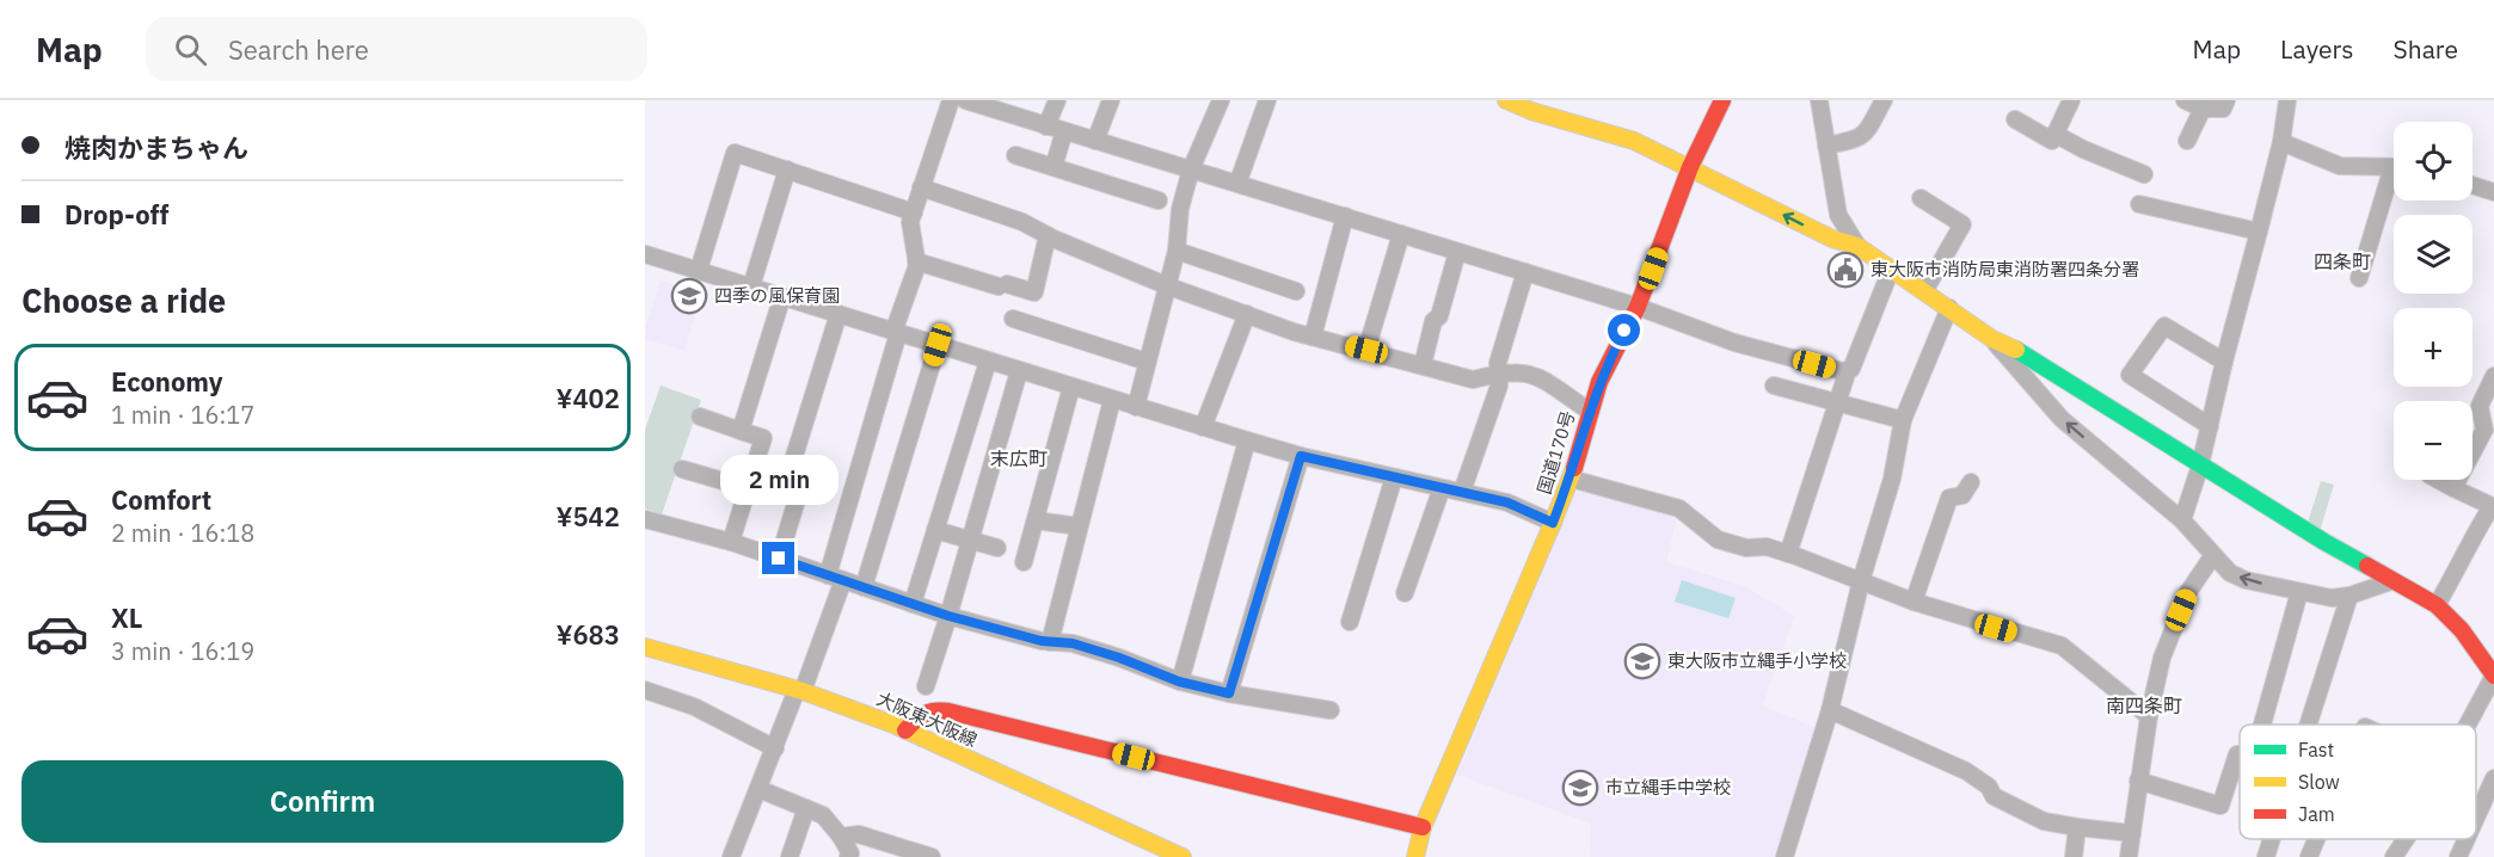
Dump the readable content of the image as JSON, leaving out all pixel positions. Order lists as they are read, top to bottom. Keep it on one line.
{"streets":{"main road":["国道170号","大阪東大阪線"]},"districts":["四条町","末広町","南四条町"],"places":{"public building":["東大阪市消防局東消防署四条分署"],"school or university":["四季の風保育園","東大阪市立縄手小学校","市立縄手中学校"]},"legend":["Fast","Slow","Jam"],"page":{"header":"Map","search":"Search here","nav":["Map","Layers","Share"],"banner":["焼肉かまちゃん","Drop-off"],"map_buttons":["+","−"],"heading":"Choose a ride","list":[{"name":"Economy","note":"1 min · 16:17","value":"¥402"},{"name":"Comfort","note":"2 min · 16:18","value":"¥542"},{"name":"XL","note":"3 min · 16:19","value":"¥683"}],"bubble":"2 min","buttons":"Confirm"}}
